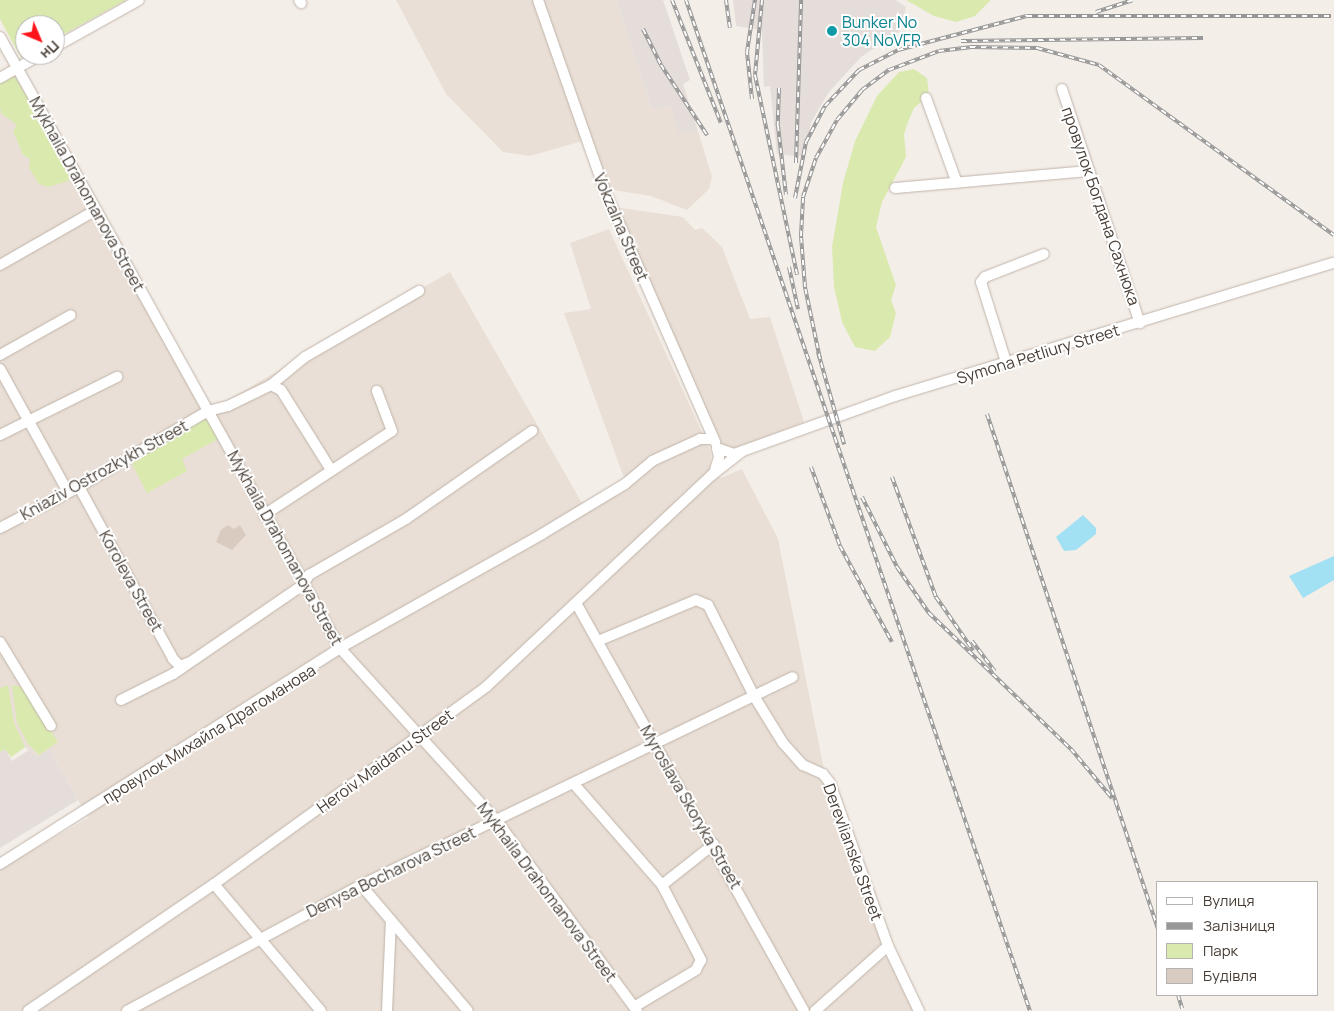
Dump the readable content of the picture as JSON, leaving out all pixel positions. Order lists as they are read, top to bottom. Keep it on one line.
{"streets":{"street":["Mykhaila Drahomanova Street","провулок Богдана Сахнюка","Vokzalna Street","Symona Petliury Street","Kniaziv Ostrozkykh Street","Koroleva Street","провулок Михайла Драгоманова","Heroiv Maidanu Street","Myroslava Skoryka Street","Derevlianska Street","Denysa Bocharova Street"]},"crossings":[["Mykhaila Drahomanova Street","Kniaziv Ostrozkykh Street"],["Mykhaila Drahomanova Street","провулок Михайла Драгоманова"],["Mykhaila Drahomanova Street","Heroiv Maidanu Street"],["Mykhaila Drahomanova Street","Denysa Bocharova Street"],["провулок Богдана Сахнюка","Symona Petliury Street"],["Vokzalna Street","провулок Михайла Драгоманова"],["Symona Petliury Street","провулок Михайла Драгоманова"],["Symona Petliury Street","Heroiv Maidanu Street"],["Kniaziv Ostrozkykh Street","Koroleva Street"],["провулок Михайла Драгоманова","Heroiv Maidanu Street"],["Heroiv Maidanu Street","Myroslava Skoryka Street"],["Myroslava Skoryka Street","Derevlianska Street"],["Myroslava Skoryka Street","Denysa Bocharova Street"],["Derevlianska Street","Denysa Bocharova Street"]],"places":["Bunker No 304 NoVFR"],"legend":["Вулиця","Залізниця","Парк","Будівля"],"north":"bottom right"}
